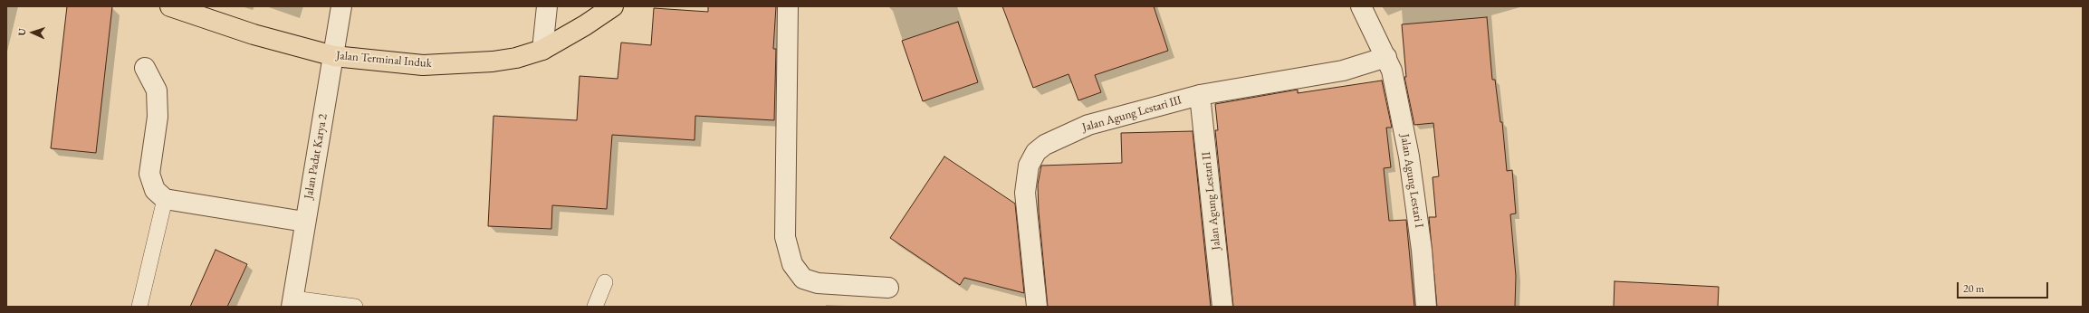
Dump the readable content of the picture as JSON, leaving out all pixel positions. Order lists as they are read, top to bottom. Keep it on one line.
{"streets":{"highway":["Jalan Terminal Induk"],"street":["Jalan Agung Lestari III","Jalan Padat Karya 2","Jalan Agung Lestari I","Jalan Agung Lestari II"]},"crossings":[["Jalan Terminal Induk","Jalan Padat Karya 2"],["Jalan Agung Lestari III","Jalan Agung Lestari I"],["Jalan Agung Lestari III","Jalan Agung Lestari II"]],"scale_bar":"20 m","north":"left"}
